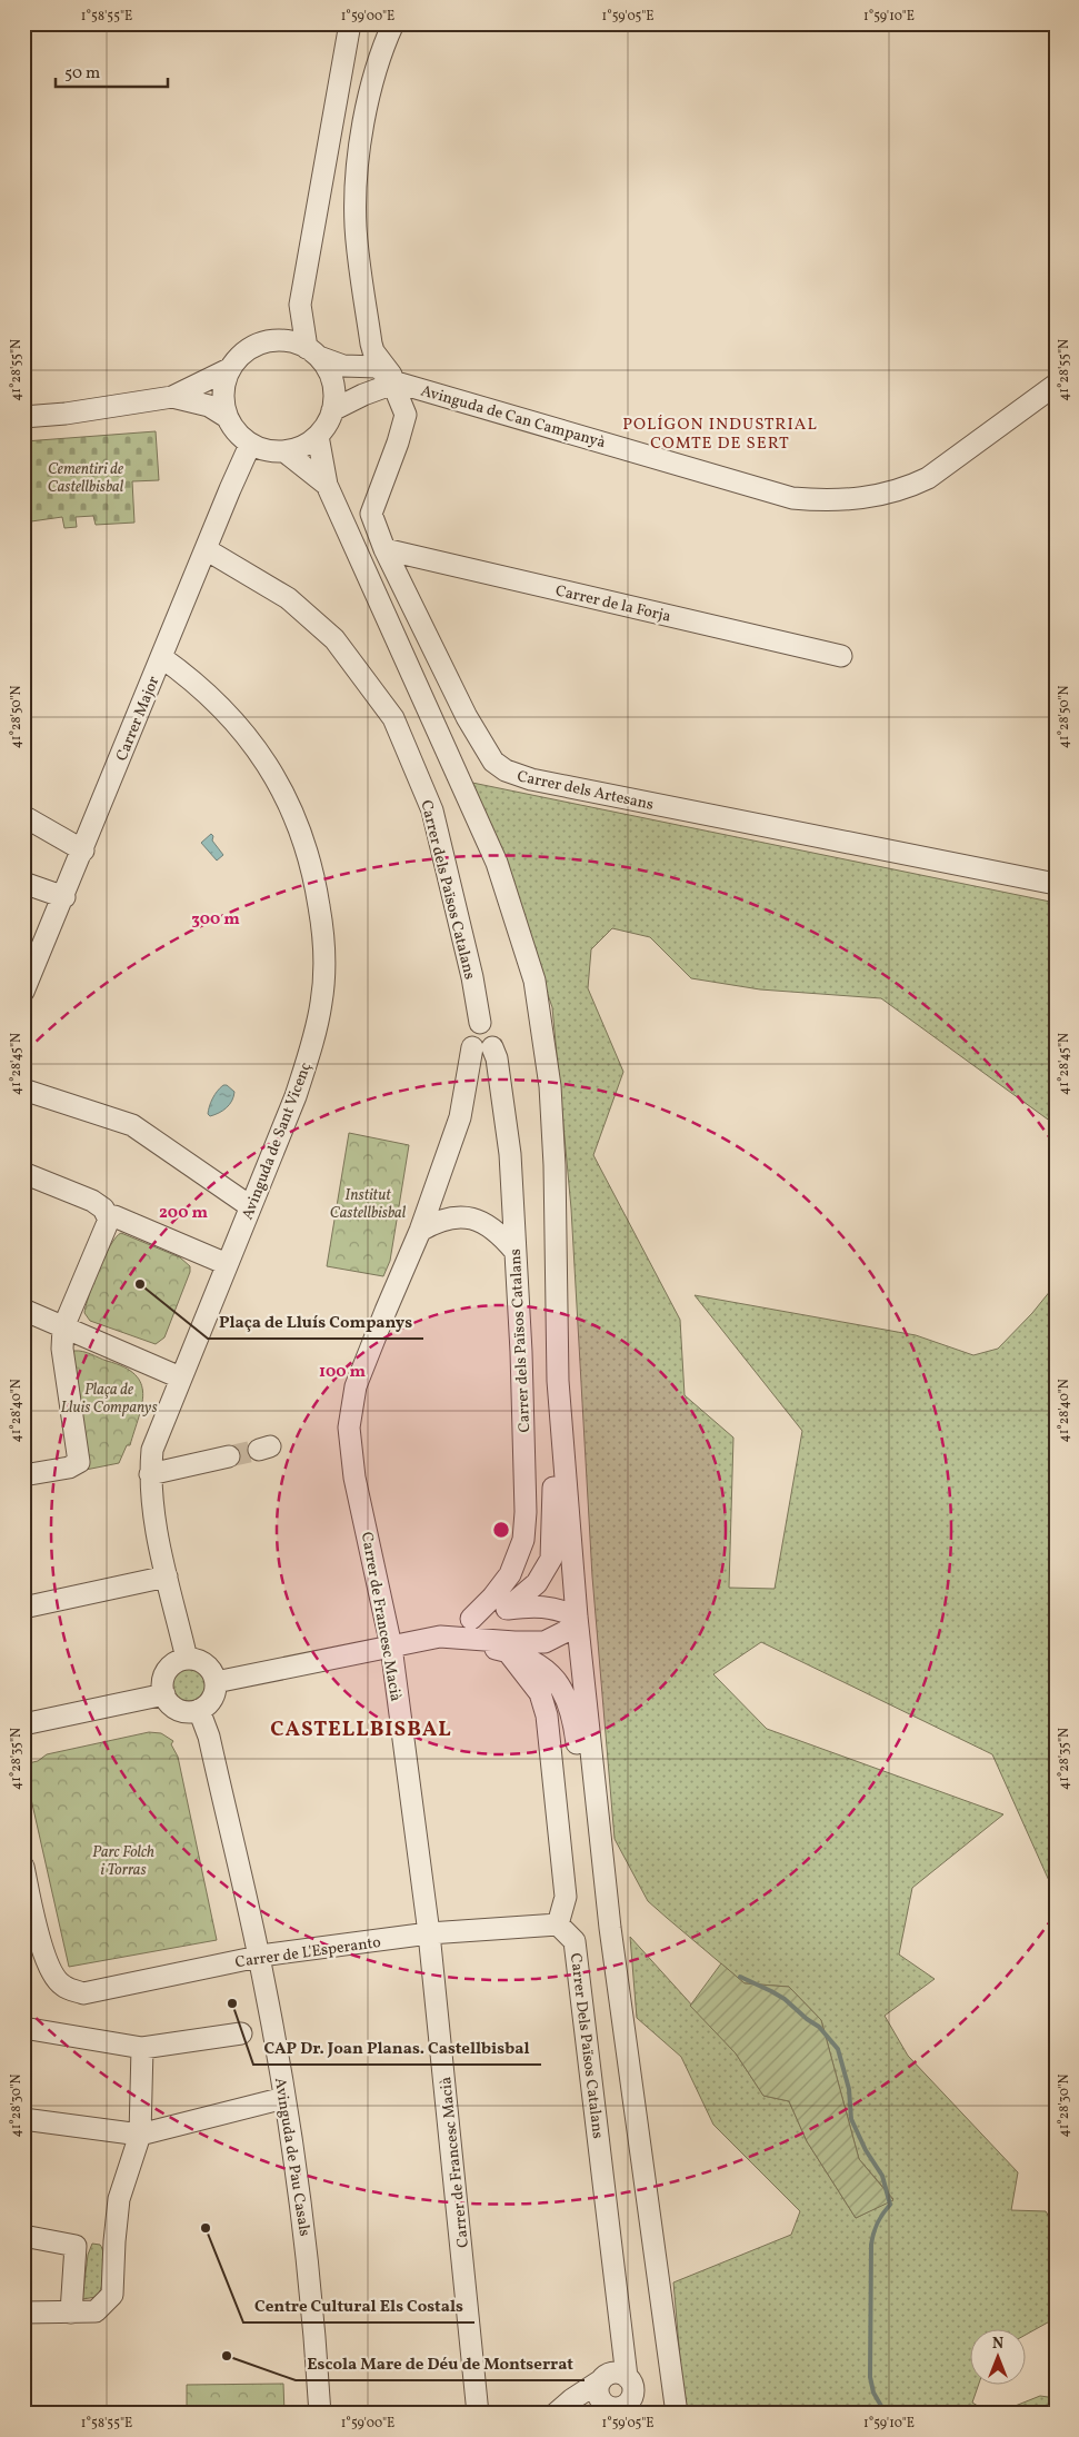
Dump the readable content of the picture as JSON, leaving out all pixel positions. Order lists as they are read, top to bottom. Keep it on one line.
{"streets":{"street":["Avinguda de Can Campanyà","Carrer de la Forja","Carrer Major","Carrer dels Artesans","Carrer dels Països Catalans","Avinguda de Sant Vicenç","Carrer de Francesc Macià","Carrer de L'Esperanto","Carrer Dels Països Catalans","Avinguda de Pau Casals"]},"crossings":[["Avinguda de Can Campanyà","Carrer Major"],["Avinguda de Can Campanyà","Carrer dels Artesans"],["Carrer de la Forja","Carrer dels Artesans"],["Carrer Major","Carrer dels Països Catalans"],["Carrer Major","Avinguda de Sant Vicenç"],["Carrer dels Països Catalans","Carrer de Francesc Macià"],["Avinguda de Sant Vicenç","Avinguda de Pau Casals"],["Carrer de Francesc Macià","Carrer de L'Esperanto"],["Carrer de L'Esperanto","Carrer Dels Països Catalans"],["Carrer de L'Esperanto","Avinguda de Pau Casals"]],"districts":["POLÍGON INDUSTRIAL COMTE DE SERT","CASTELLBISBAL"],"parks":["Cementiri de Castellbisbal","Institut Castellbisbal","Plaça de Lluis Companys","Parc Folch i Torras"],"places":["Plaça de Lluís Companys","CAP Dr. Joan Planas. Castellbisbal","Centre Cultural Els Costals","Escola Mare de Déu de Montserrat"],"scale_bar":"50 m","north":"top","coordinates":["1°58'55\"E","1°59'00\"E","1°59'05\"E","1°59'10\"E","41°28'55\"N","41°28'50\"N","41°28'45\"N","41°28'40\"N","41°28'35\"N","41°28'30\"N"],"rings":["300 m","200 m","100 m"]}
